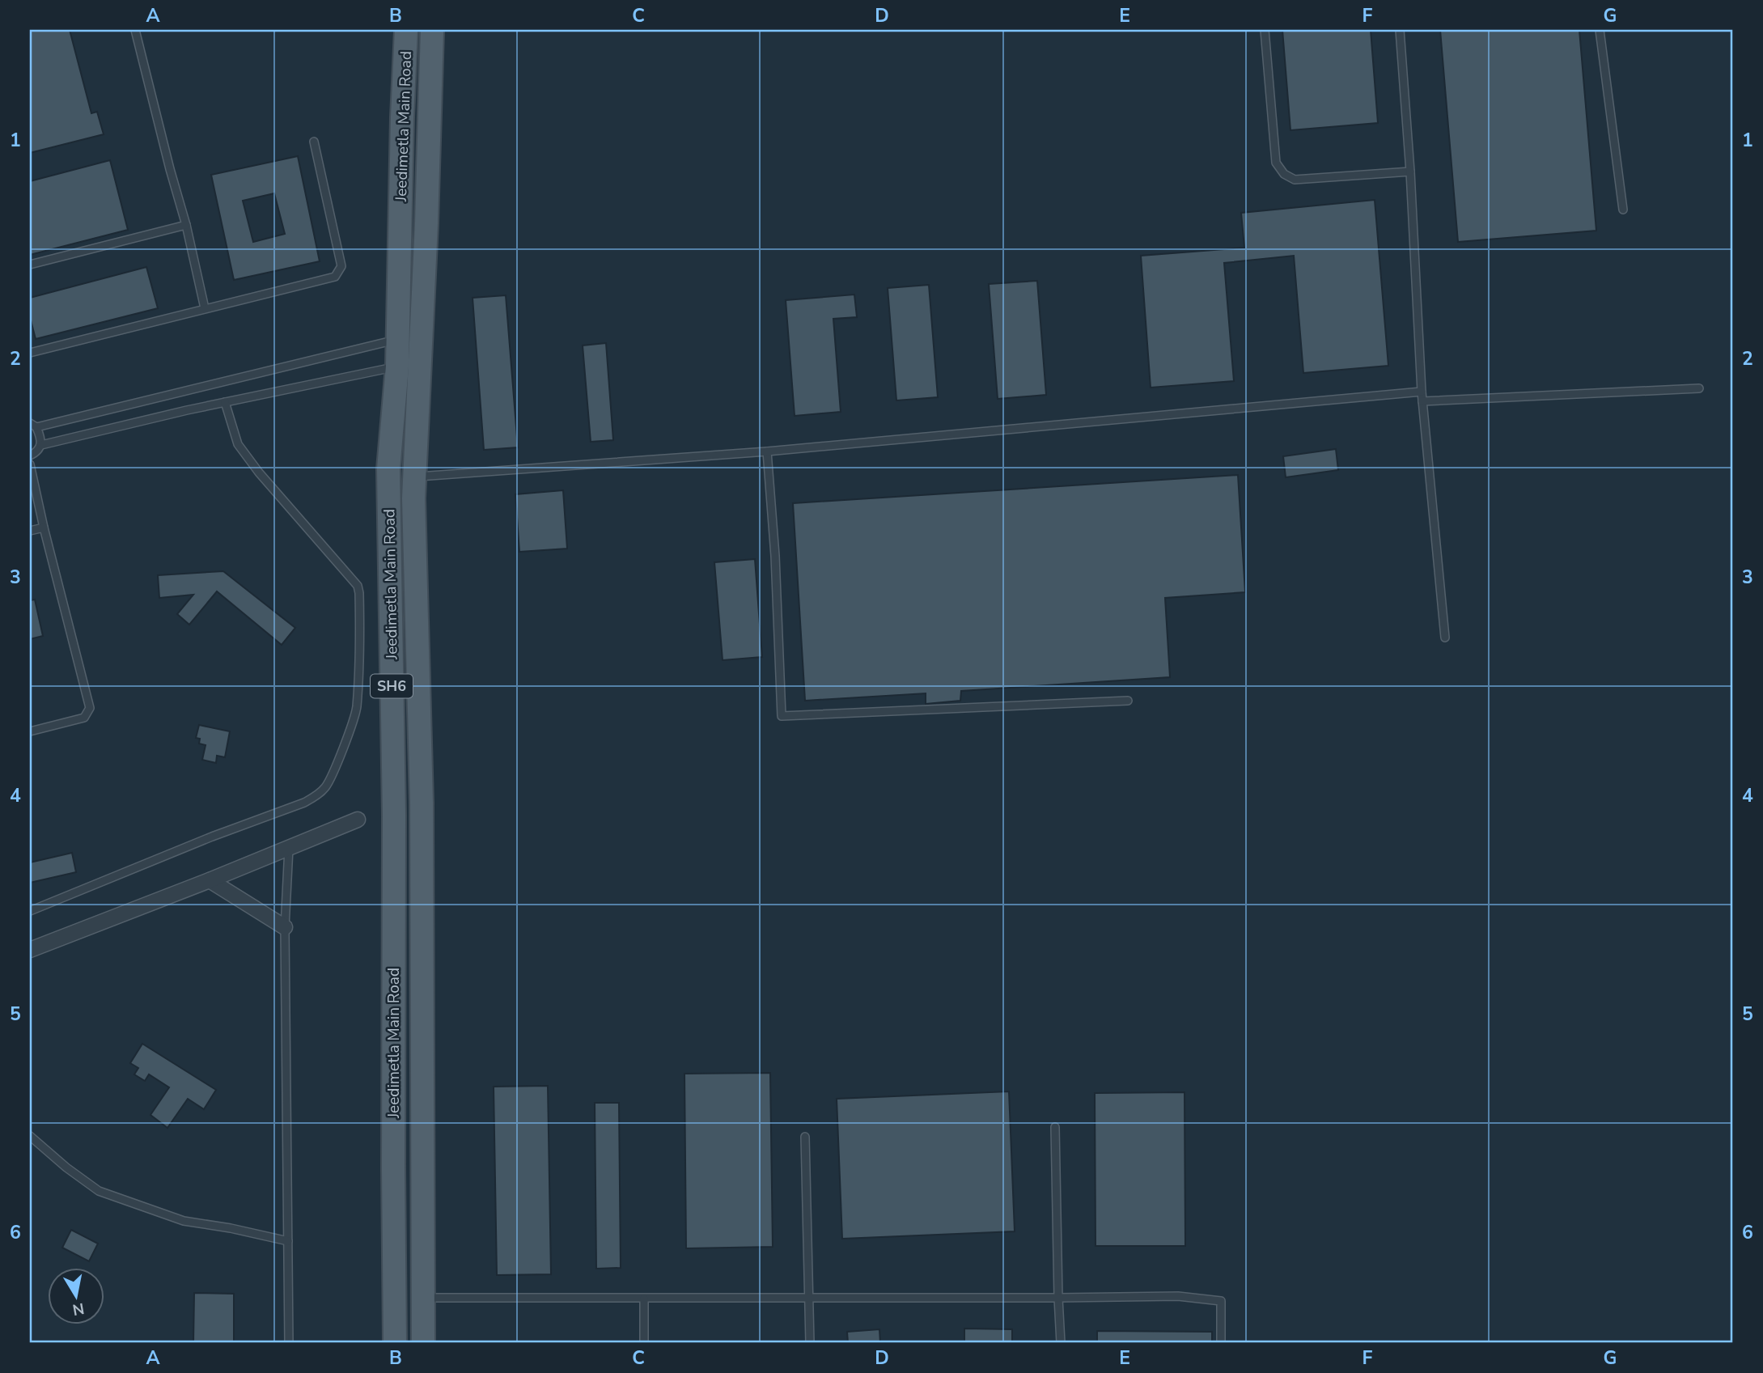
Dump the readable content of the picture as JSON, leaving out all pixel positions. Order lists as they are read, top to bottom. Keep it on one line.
{"streets":{"main road":["Jeedimetla Main Road","SH6"]},"north":"bottom","grid":{"columns":["A","B","C","D","E","F","G"],"rows":["1","2","3","4","5","6"]}}
